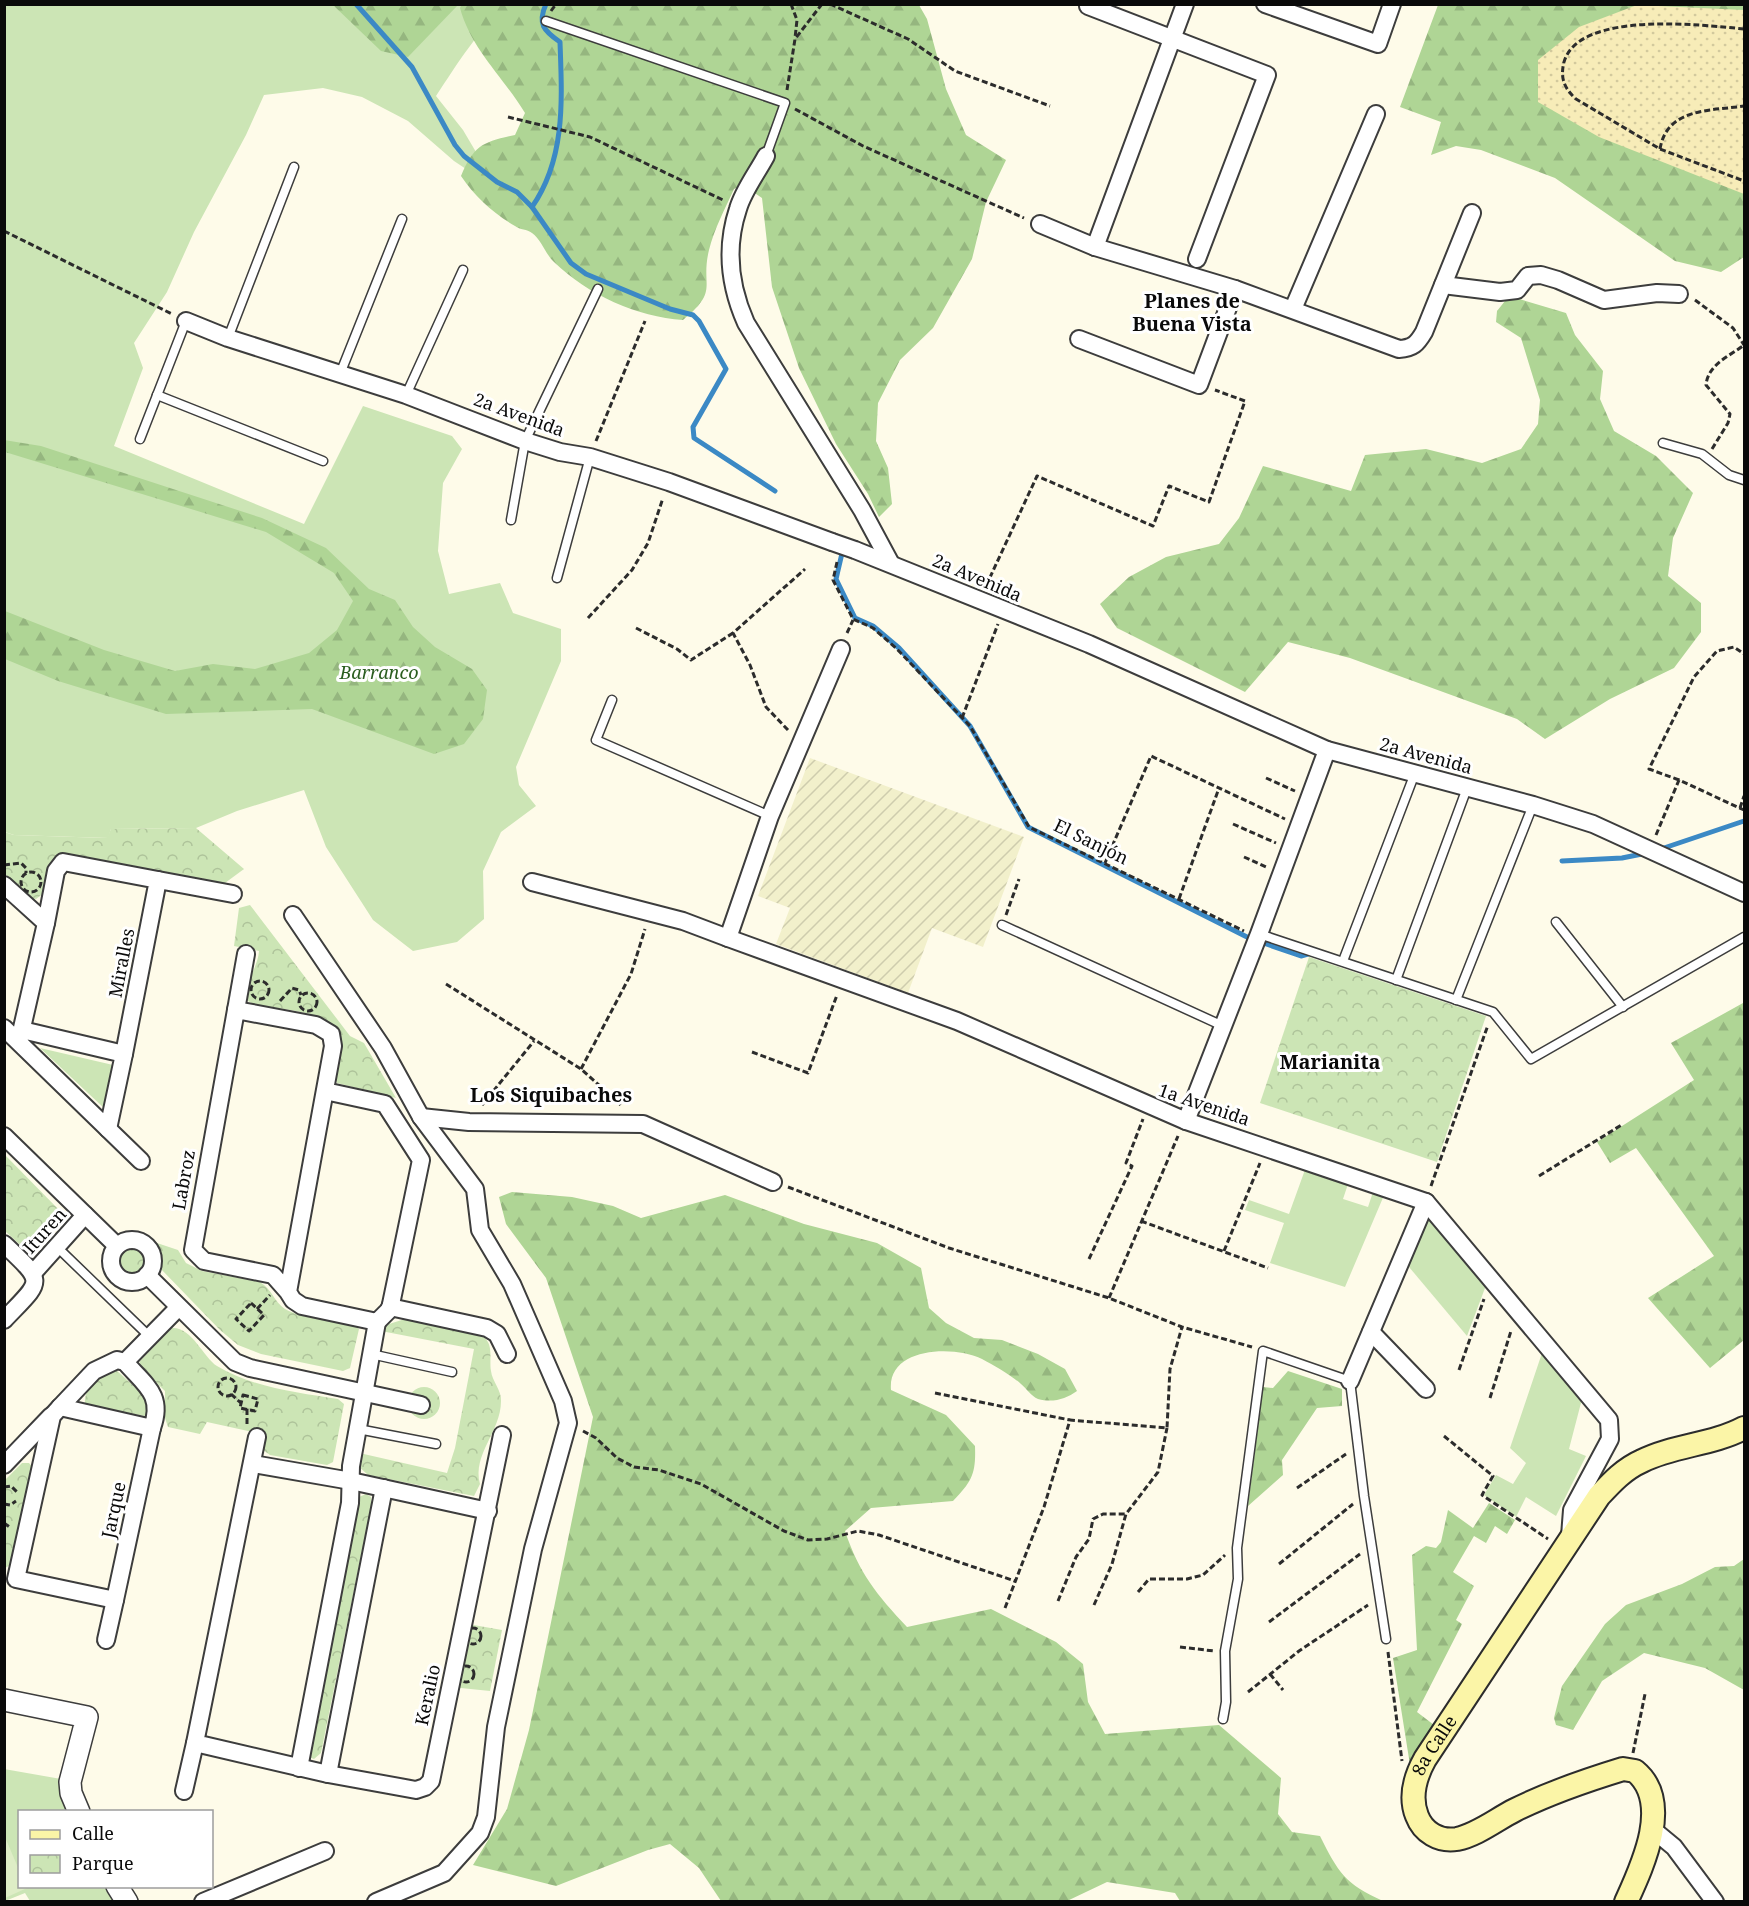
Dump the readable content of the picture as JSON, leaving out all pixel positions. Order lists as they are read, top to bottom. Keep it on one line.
{"streets":{"main road":["8a Calle"],"street":["2a Avenida","Miralles","1a Avenida","Labroz","Ituren","Jarque","Keralio"],"path":["El Sanjón"]},"crossings":[["2a Avenida","El Sanjón"]],"districts":["Planes de Buena Vista","Marianita","Los Siquibaches"],"parks":["Barranco"],"legend":["Calle","Parque"]}
